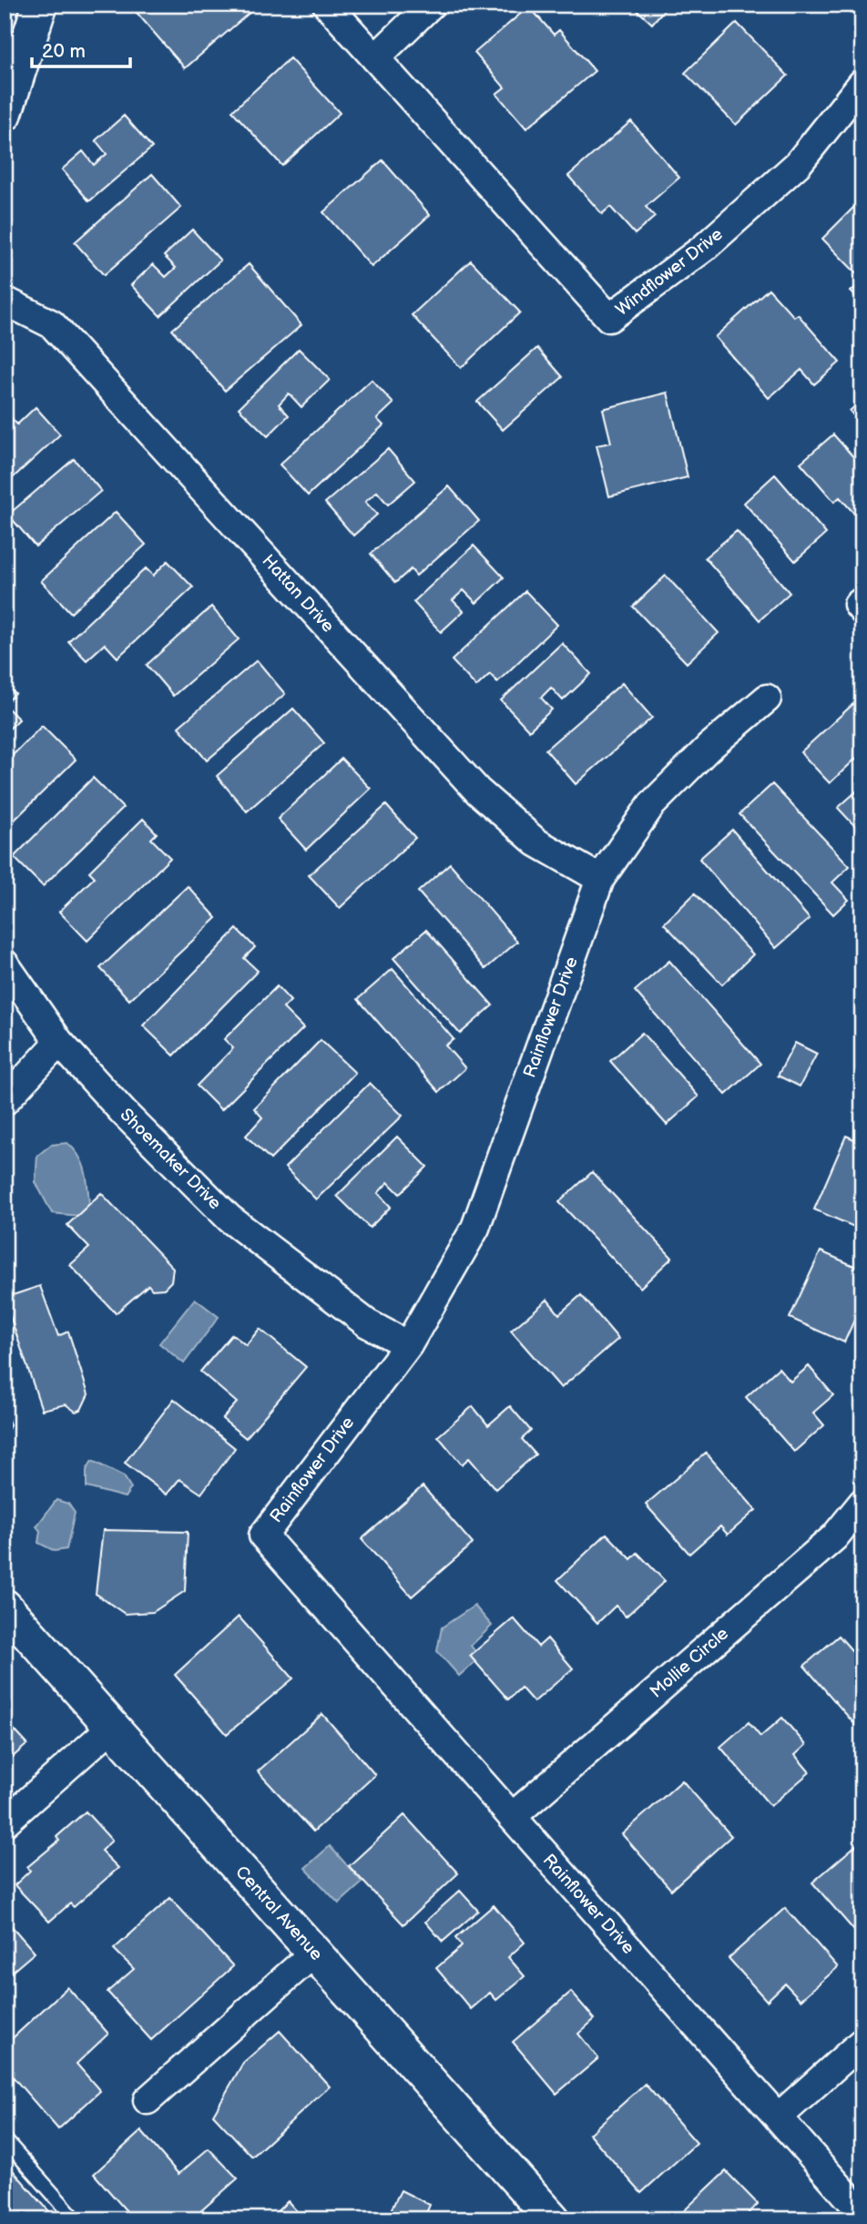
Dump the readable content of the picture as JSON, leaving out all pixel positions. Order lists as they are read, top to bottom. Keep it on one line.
{"streets":{"street":["Windflower Drive","Hattan Drive","Rainflower Drive","Shoemaker Drive","Mollie Circle","Central Avenue"]},"crossings":[["Hattan Drive","Rainflower Drive"],["Rainflower Drive","Shoemaker Drive"],["Rainflower Drive","Mollie Circle"]],"scale_bar":"20 m"}
